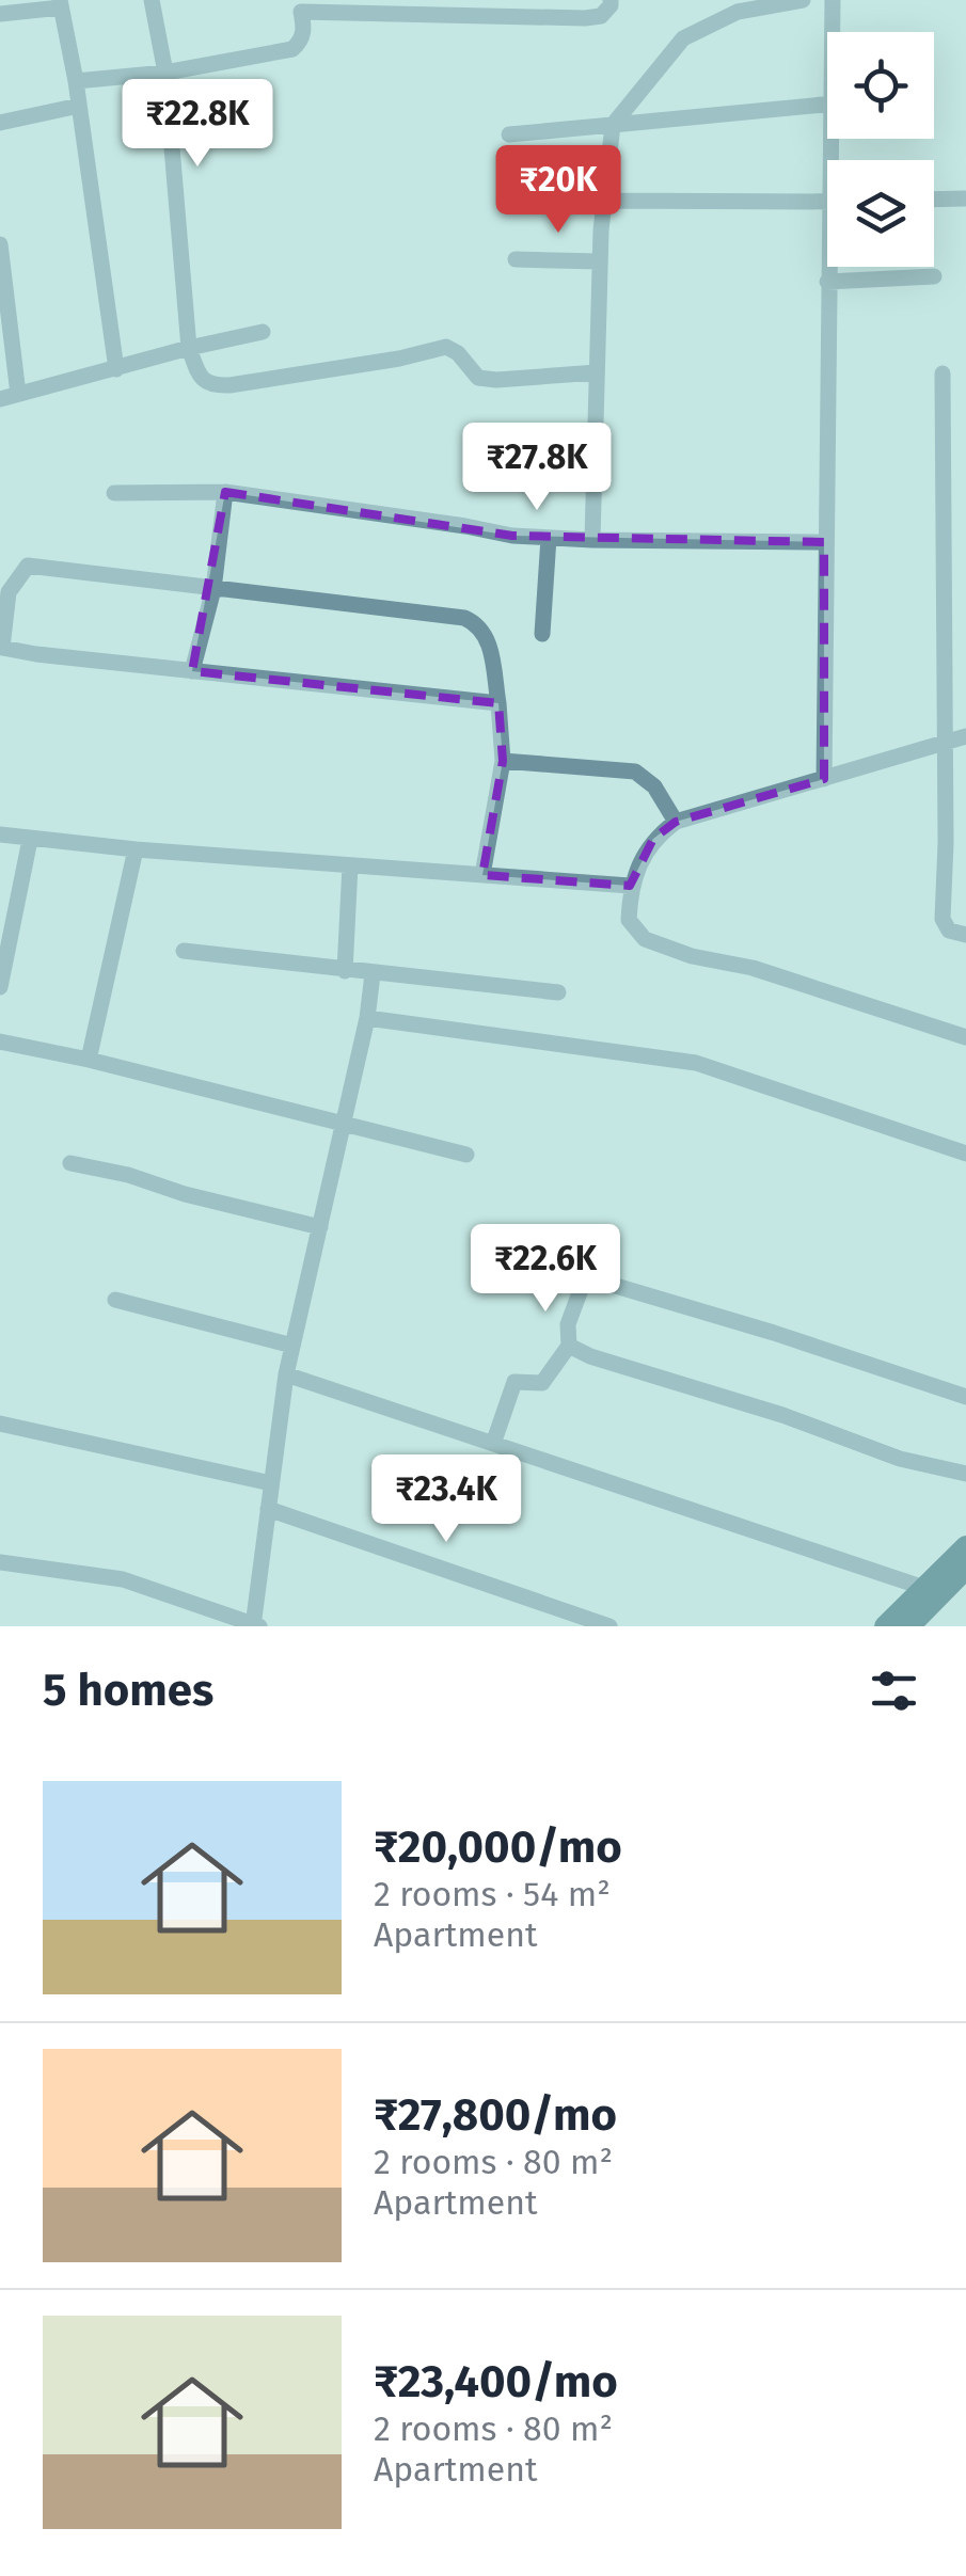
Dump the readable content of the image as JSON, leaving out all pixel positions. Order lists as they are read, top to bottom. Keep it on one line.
{"page":{"price":["₹22.8K","₹20K","₹27.8K","₹22.6K","₹23.4K"],"heading":"5 homes","list":[{"name":"₹20,000/mo","note":"2 rooms · 54 m² · Apartment"},{"name":"₹27,800/mo","note":"2 rooms · 80 m² · Apartment"},{"name":"₹23,400/mo","note":"2 rooms · 80 m² · Apartment"}]}}
